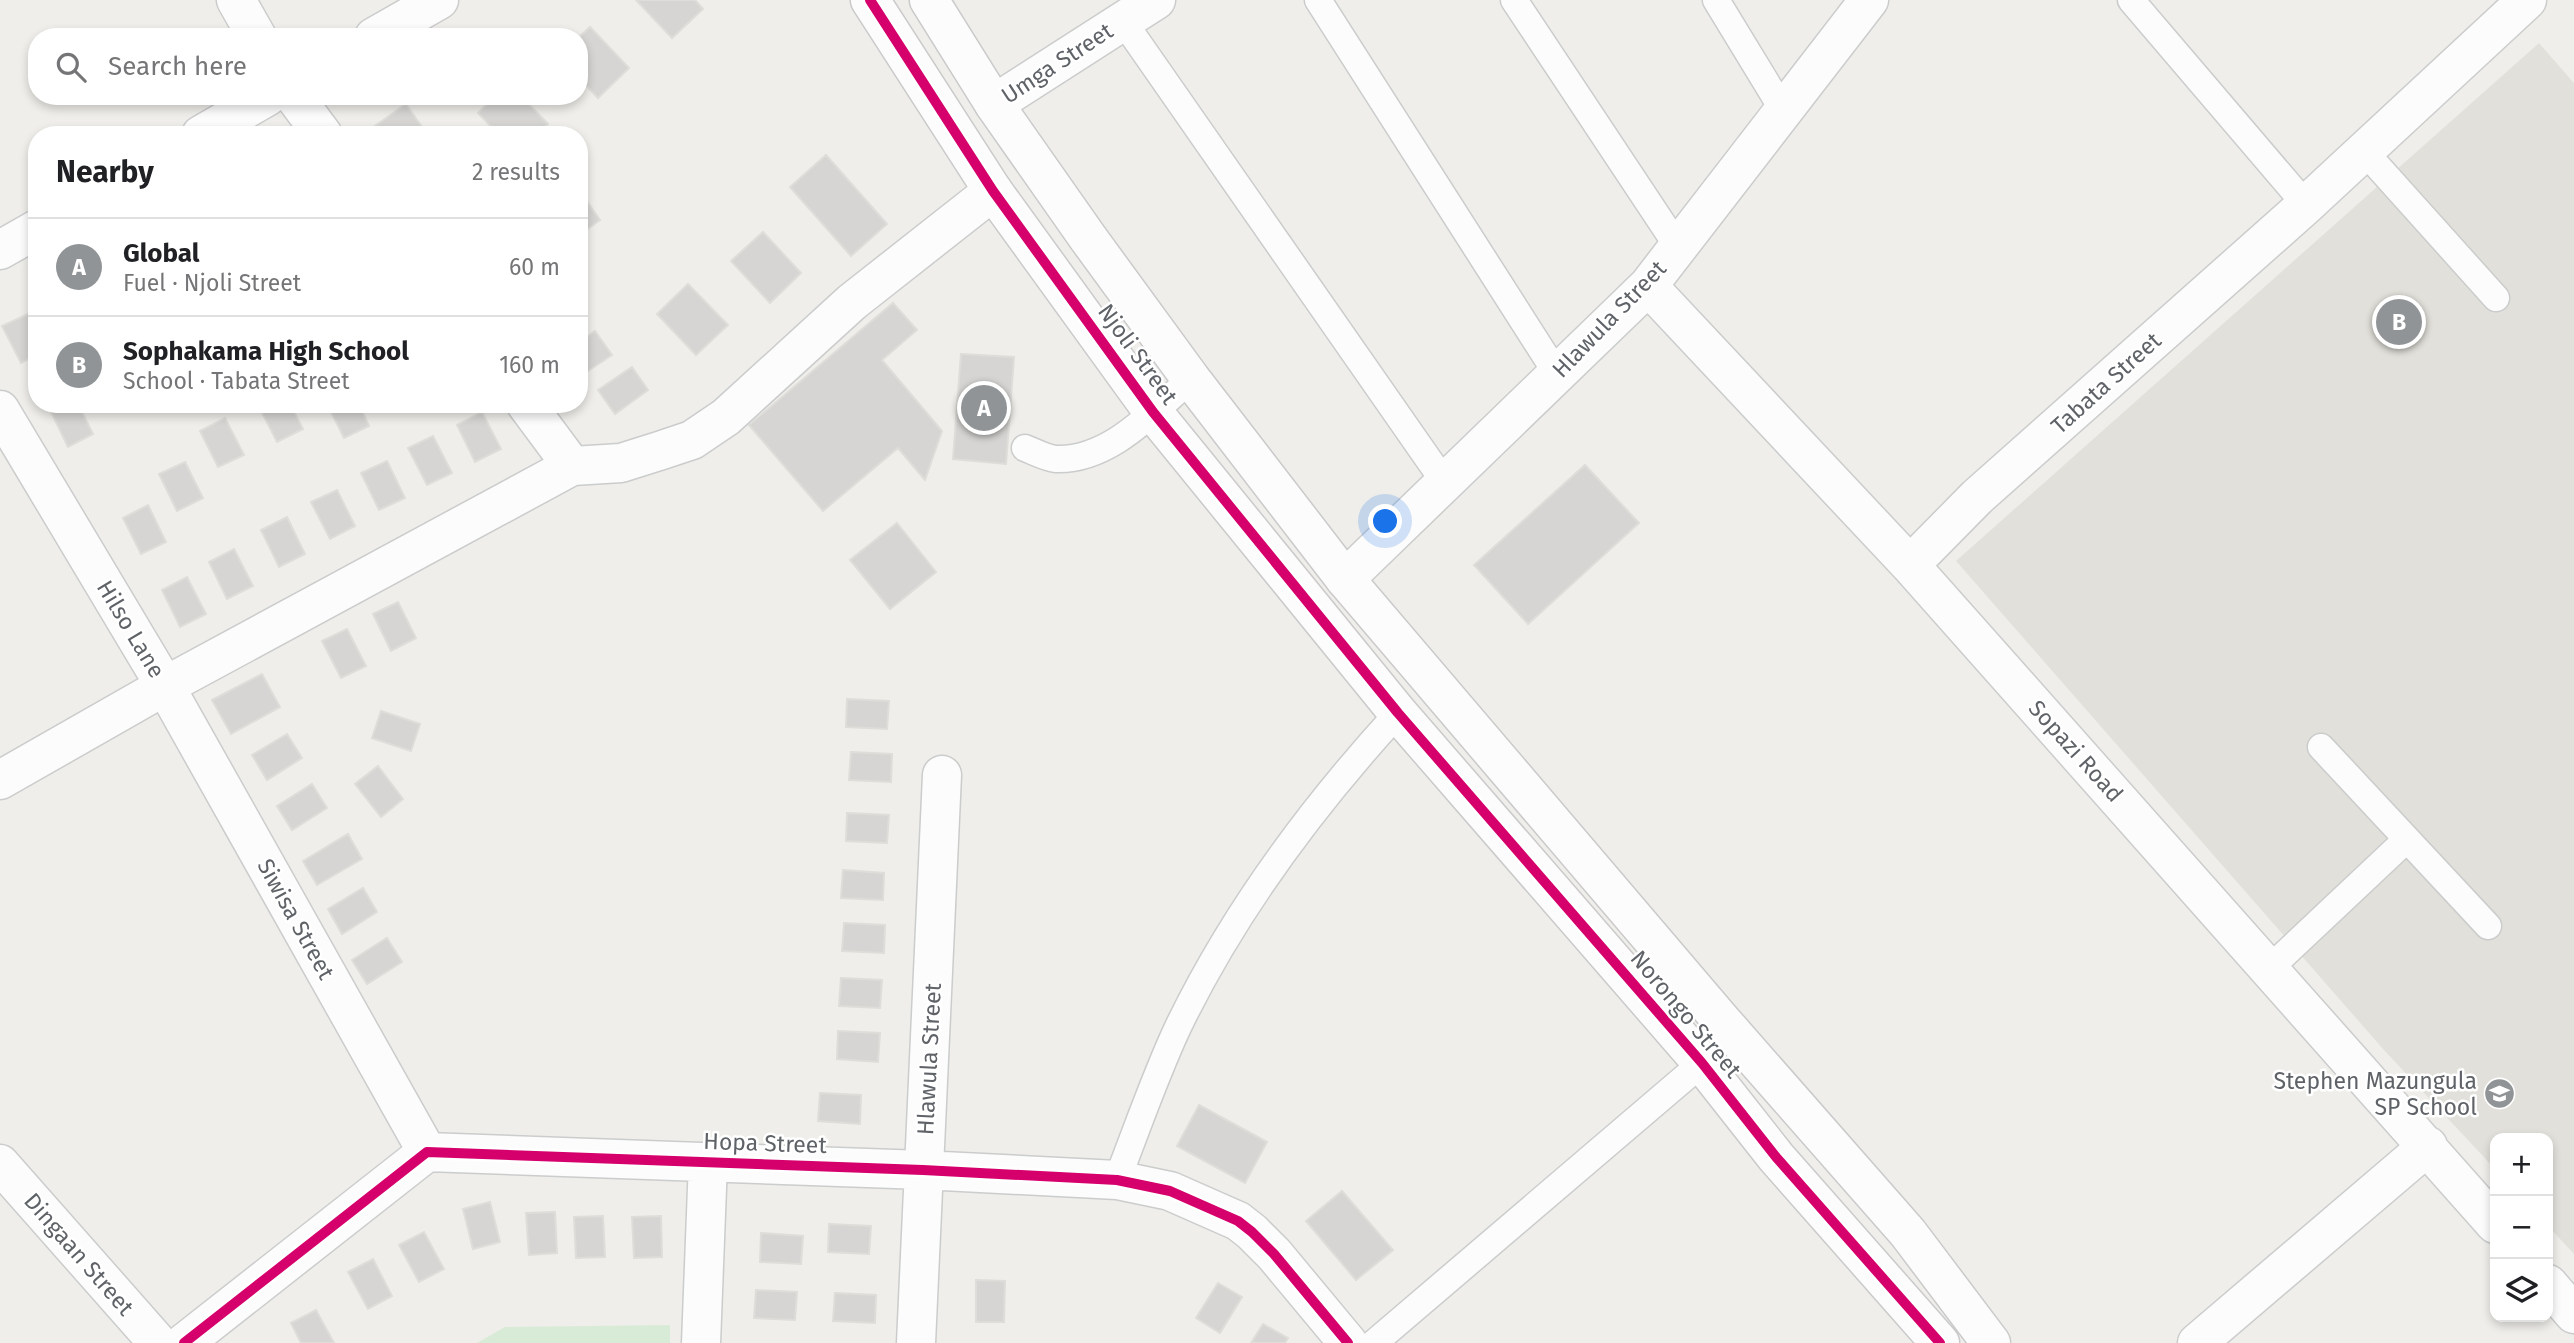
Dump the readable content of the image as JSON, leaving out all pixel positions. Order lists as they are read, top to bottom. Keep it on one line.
{"streets":{"street":["Umga Street","Hlawula Street","Njoli Street","Tabata Street","Hilso Lane","Sopazi Road","Siwisa Street","Norongo Street","Hopa Street","Dingaan Street"]},"crossings":[["Umga Street","Njoli Street"],["Hlawula Street","Njoli Street"],["Hlawula Street","Sopazi Road"],["Hlawula Street","Hopa Street"],["Njoli Street","Norongo Street"],["Tabata Street","Sopazi Road"],["Hilso Lane","Siwisa Street"],["Siwisa Street","Hopa Street"]],"places":{"school or university":["Stephen Mazungula SP School"]},"page":{"search":"Search here","heading":["Nearby","2 results"],"list":[{"mark":"A","name":"Global","note":"Fuel · Njoli Street","value":"60 m"},{"mark":"B","name":"Sophakama High School","note":"School · Tabata Street","value":"160 m"}],"pins":["B","A"],"map_buttons":["+","−"]}}
